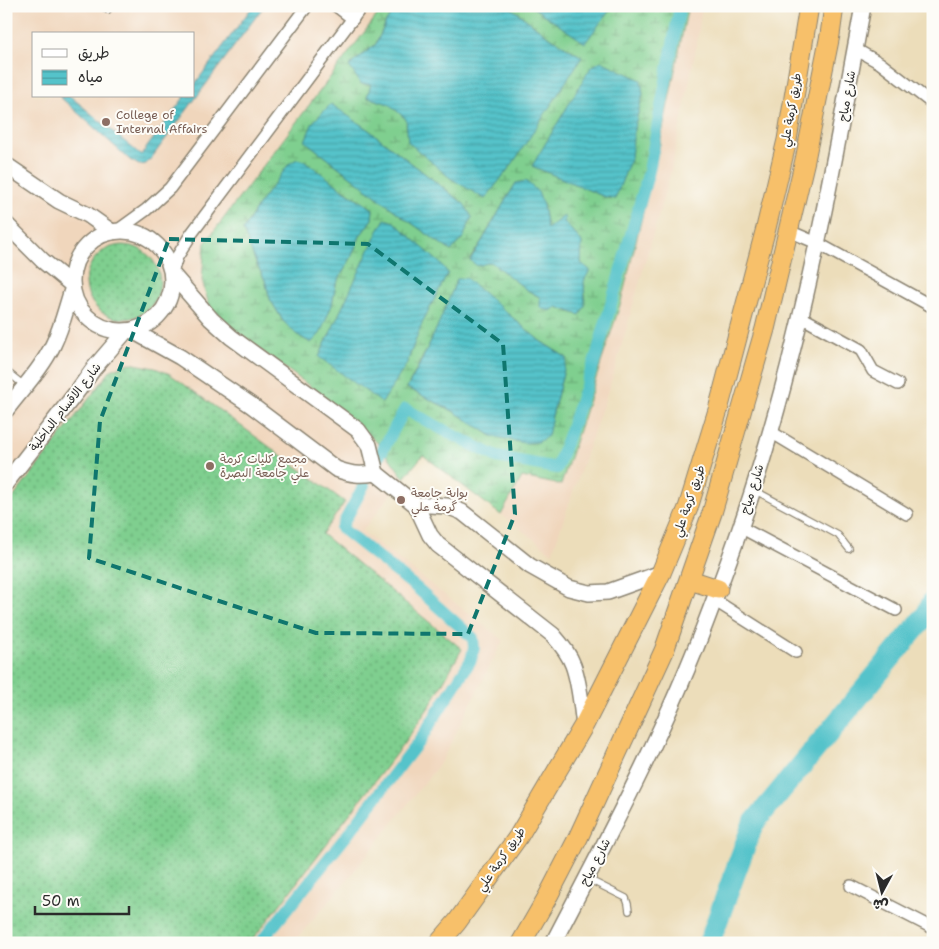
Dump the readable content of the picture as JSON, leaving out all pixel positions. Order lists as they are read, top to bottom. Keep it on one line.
{"streets":{"highway":["طريق كرمة علي"],"street":["شارع مياح","شارع الاقسام الداخلية"]},"places":["College of Internal Affairs","مجمع كليات كرمة علي جامعة البصرة","بوابة جامعة گرمة علي"],"legend":["طريق","مياه"],"scale_bar":"50 m","north":"bottom"}
